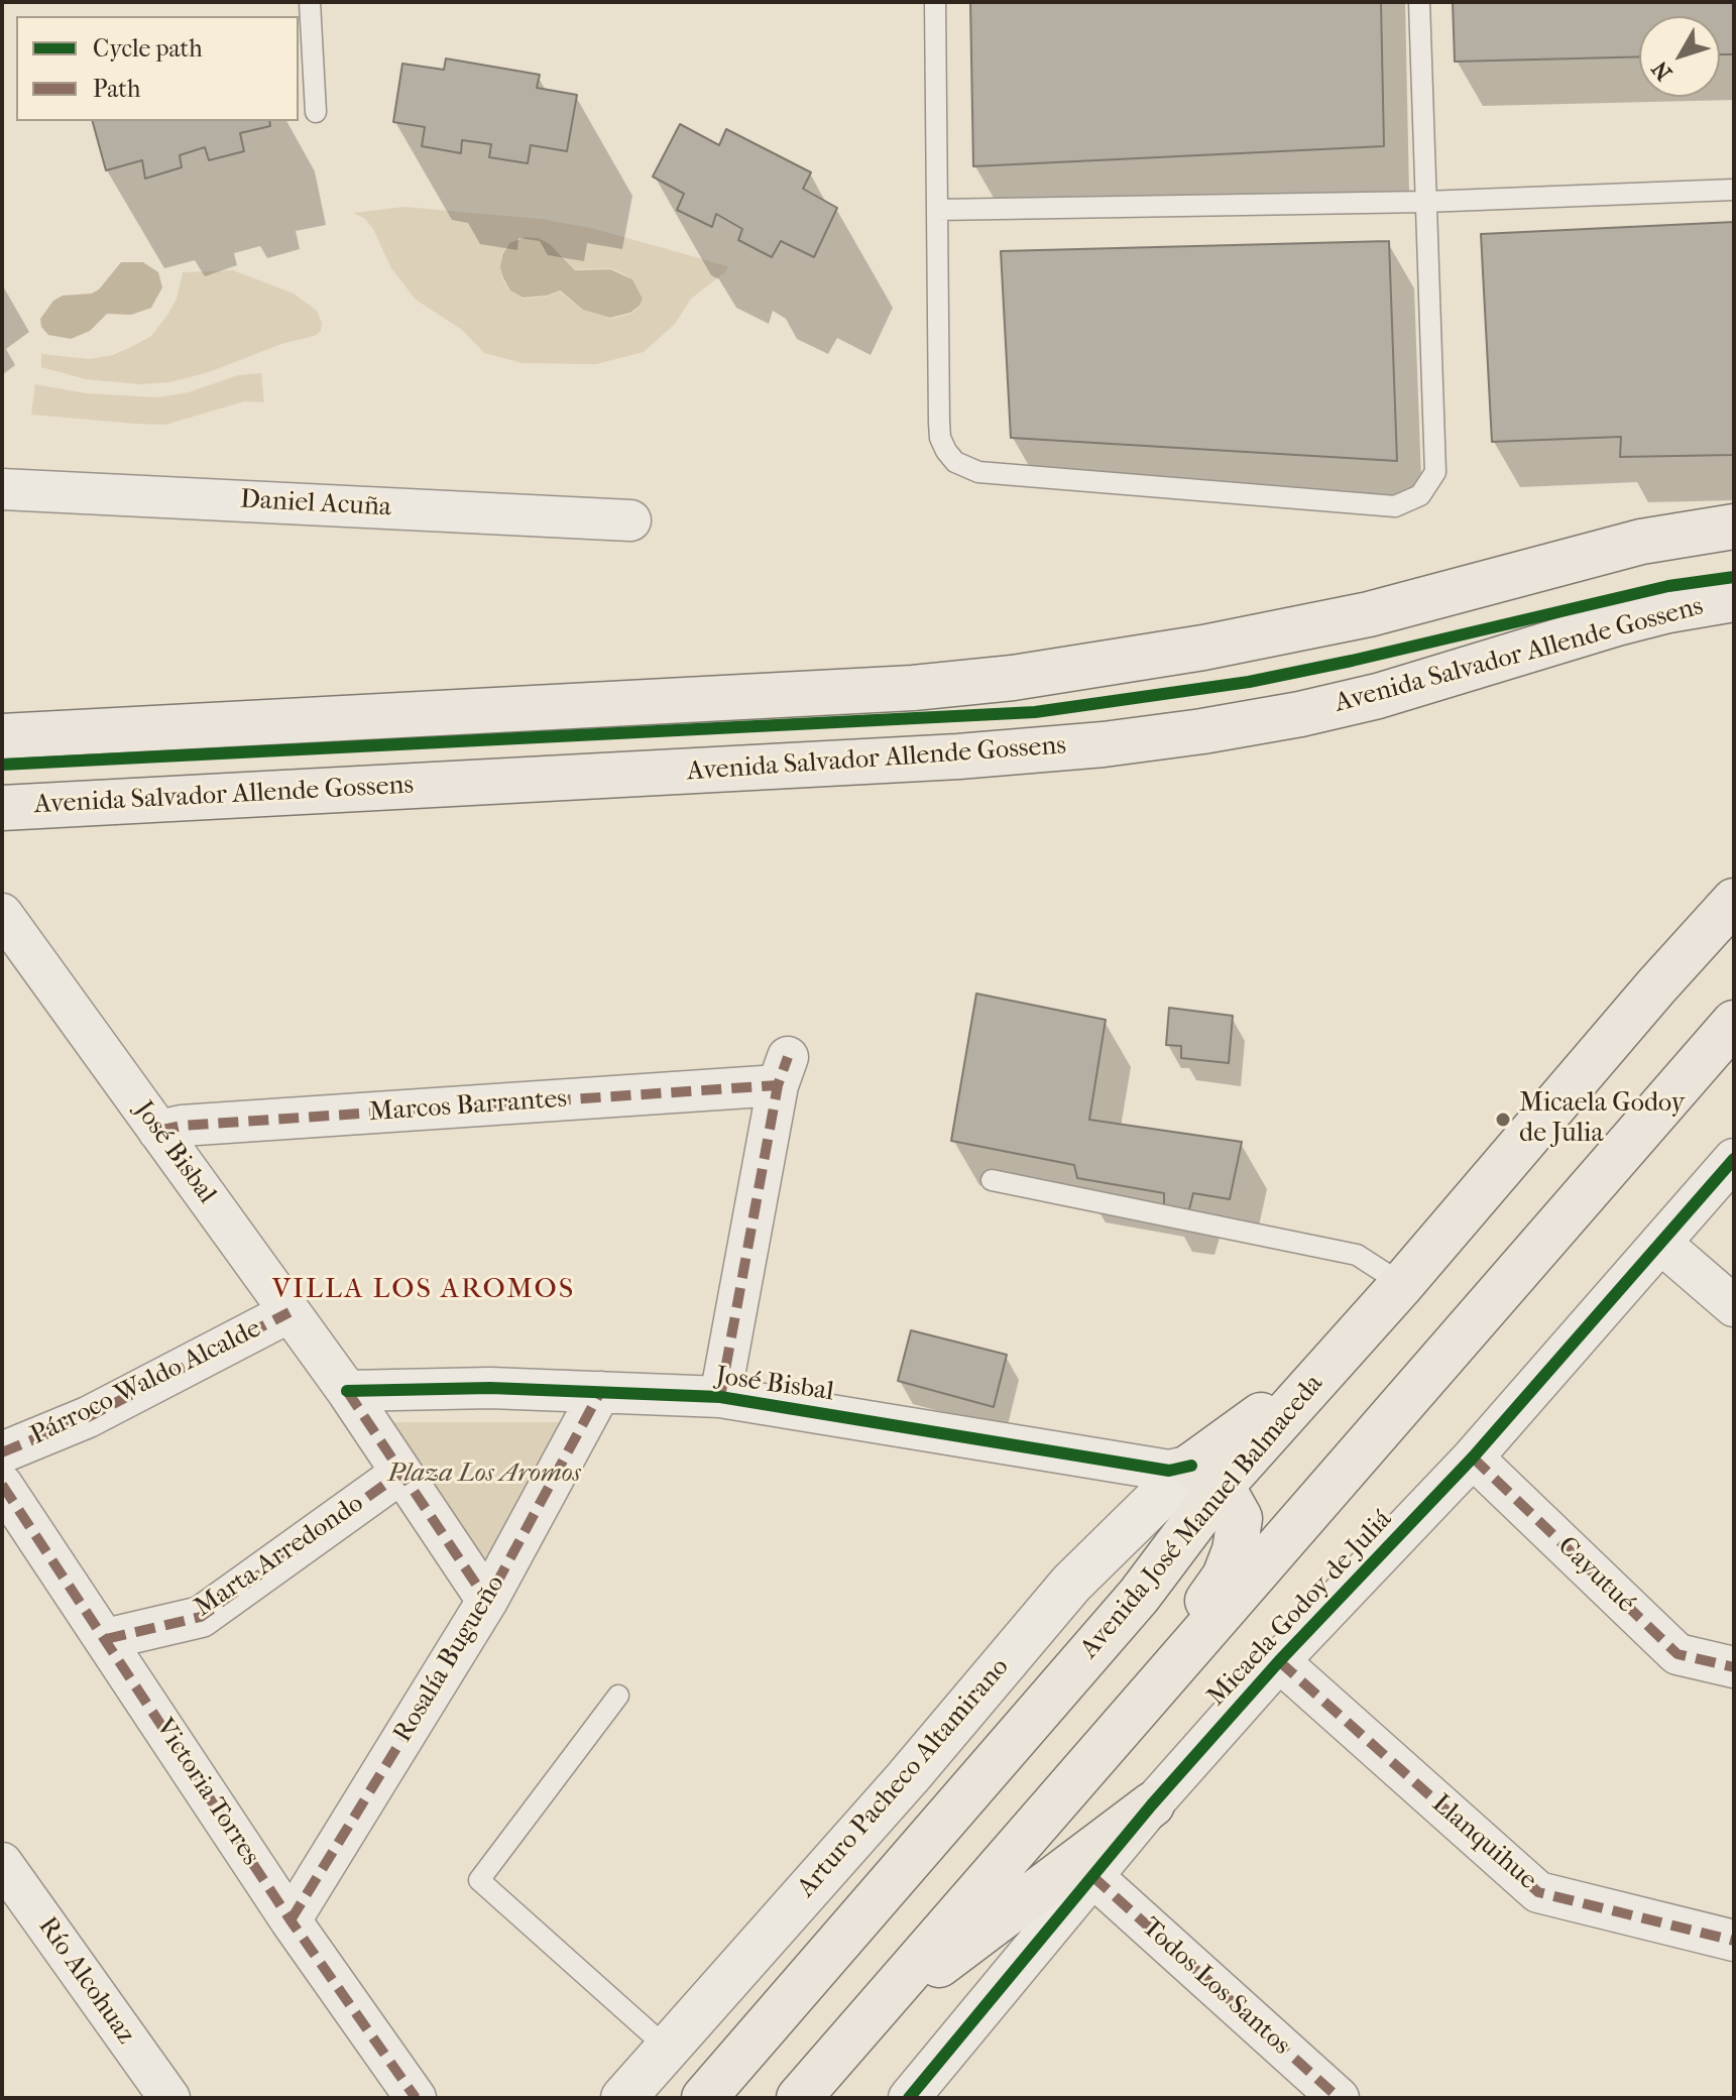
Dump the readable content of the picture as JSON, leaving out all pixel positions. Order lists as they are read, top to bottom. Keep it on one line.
{"streets":{"main road":["Avenida Salvador Allende Gossens","Avenida José Manuel Balmaceda"],"street":["Daniel Acuña","Marcos Barrantes","José Bisbal","Párroco Waldo Alcalde","Marta Arredondo","Cayutué","Micaela Godoy de Juliá","Rosalía Bugueño","Arturo Pacheco Altamirano","Victoria Torres","Llanquihue","Río Alcohuaz","Todos Los Santos"]},"crossings":[["Marcos Barrantes","José Bisbal"],["José Bisbal","Párroco Waldo Alcalde"],["José Bisbal","Avenida José Manuel Balmaceda"],["José Bisbal","Marta Arredondo"],["José Bisbal","Rosalía Bugueño"],["José Bisbal","Arturo Pacheco Altamirano"],["Avenida José Manuel Balmaceda","Arturo Pacheco Altamirano"],["Marta Arredondo","Victoria Torres"],["Cayutué","Micaela Godoy de Juliá"],["Micaela Godoy de Juliá","Llanquihue"],["Micaela Godoy de Juliá","Todos Los Santos"],["Rosalía Bugueño","Victoria Torres"]],"districts":["VILLA LOS AROMOS"],"parks":["Plaza Los Aromos"],"places":["Micaela Godoy de Julia"],"legend":["Cycle path","Path"],"north":"bottom left"}
